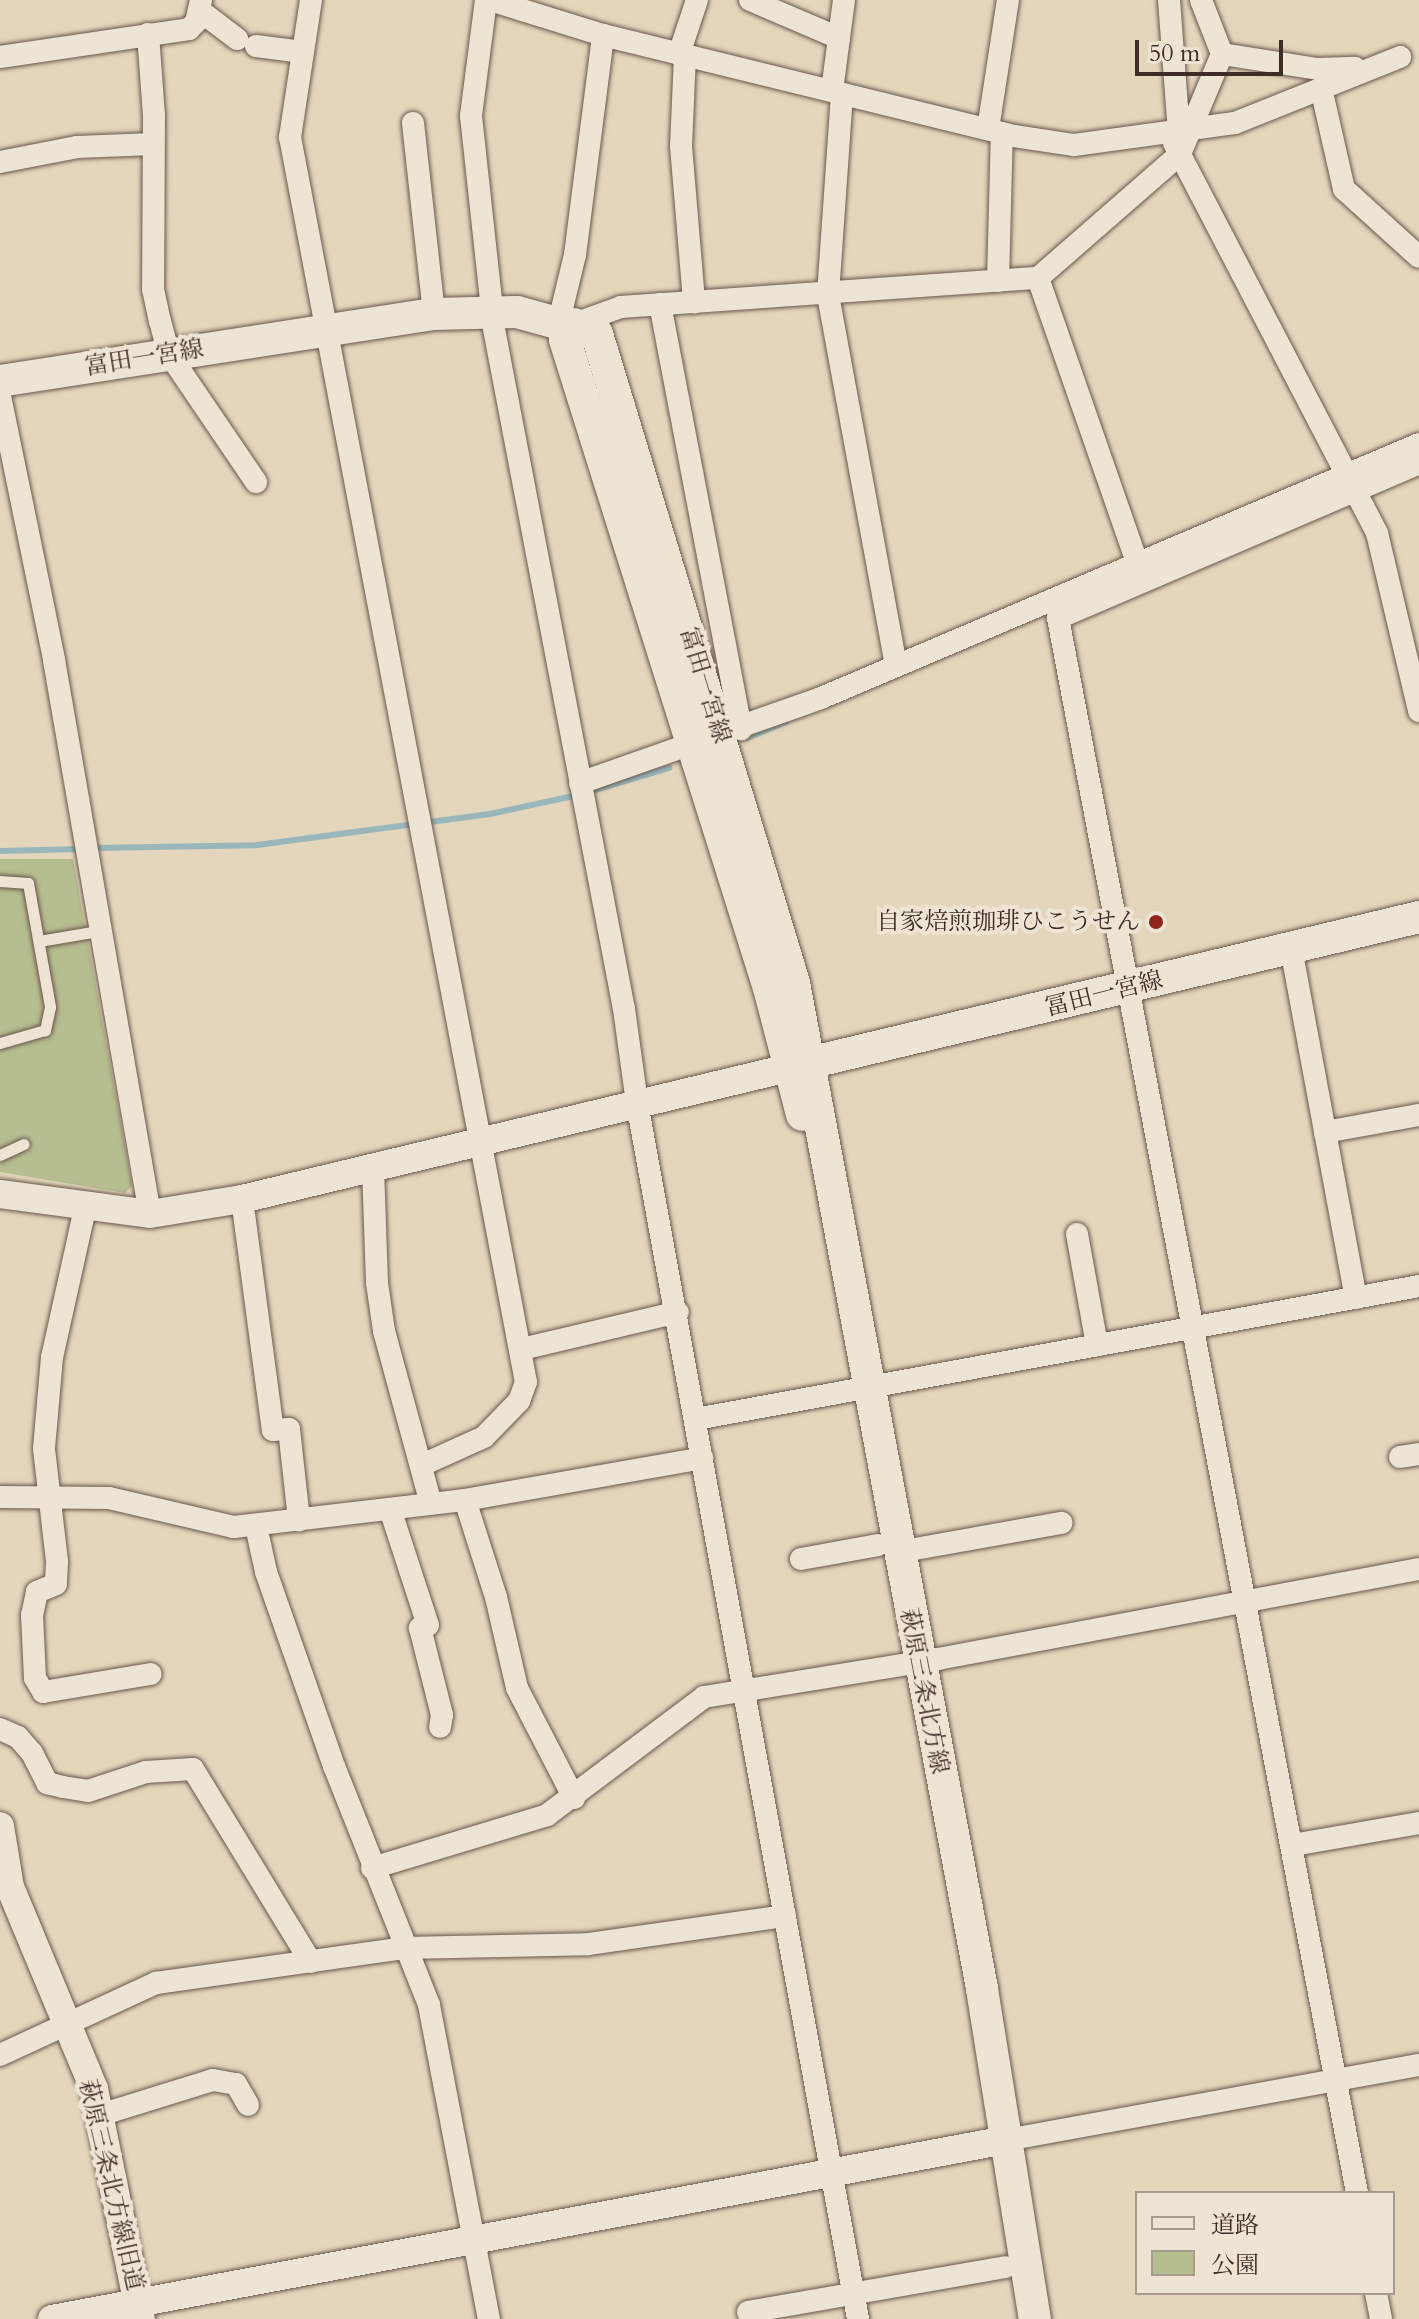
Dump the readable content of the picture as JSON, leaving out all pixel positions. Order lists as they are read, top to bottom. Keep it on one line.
{"streets":{"main road":["富田一宮線","冨田一宮線","萩原三条北方線"],"street":["萩原三条北方線旧道"]},"crossings":[["富田一宮線","冨田一宮線"],["富田一宮線","萩原三条北方線"],["冨田一宮線","萩原三条北方線"]],"places":["自家焙煎珈琲ひこうせん"],"legend":["道路","公園"],"scale_bar":"50 m"}
